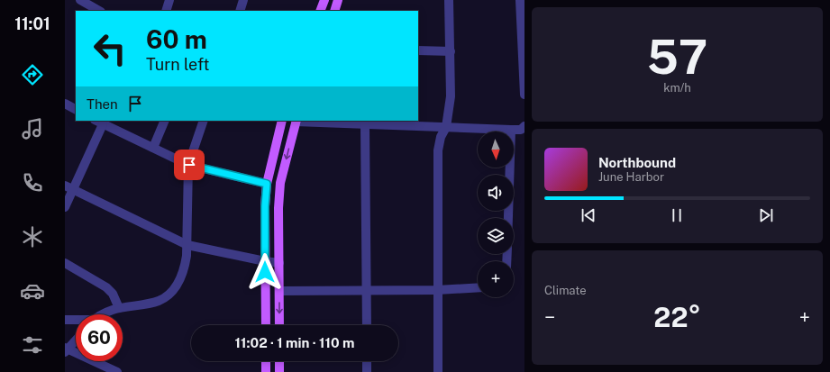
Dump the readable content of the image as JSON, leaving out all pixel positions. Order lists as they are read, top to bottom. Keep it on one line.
{"north":"bottom","page":{"tabs":"11:01","tile":[["57","km/h"],"Climate"],"turn":["60 m","Turn left"],"then":"Then","map_buttons":"+","song":["Northbound","June Harbor"],"heat":["−","22°","+"],"limit":"60","trip":"11:02 · 1 min · 110 m"}}
